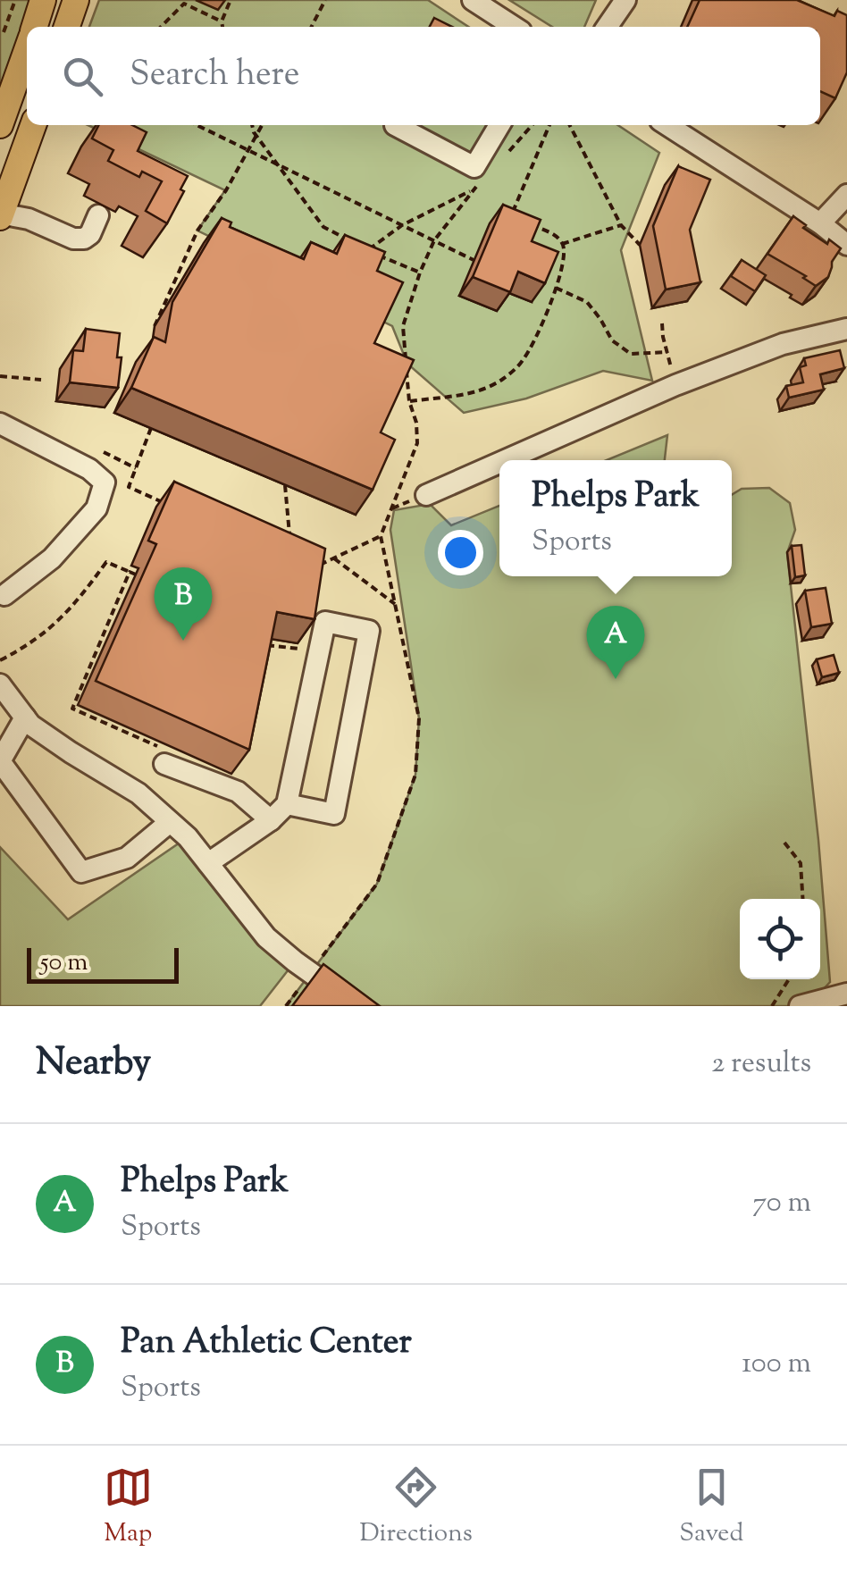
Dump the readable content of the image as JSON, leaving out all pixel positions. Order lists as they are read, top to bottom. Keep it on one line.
{"scale_bar":"50 m","page":{"search":"Search here","popup":["Phelps Park","Sports"],"pins":["B","A"],"scale":"50 m","heading":["Nearby","2 results"],"list":[{"mark":"A","name":"Phelps Park","note":"Sports","value":"70 m"},{"mark":"B","name":"Pan Athletic Center","note":"Sports","value":"100 m"}],"nav":["Map","Directions","Saved"]}}
